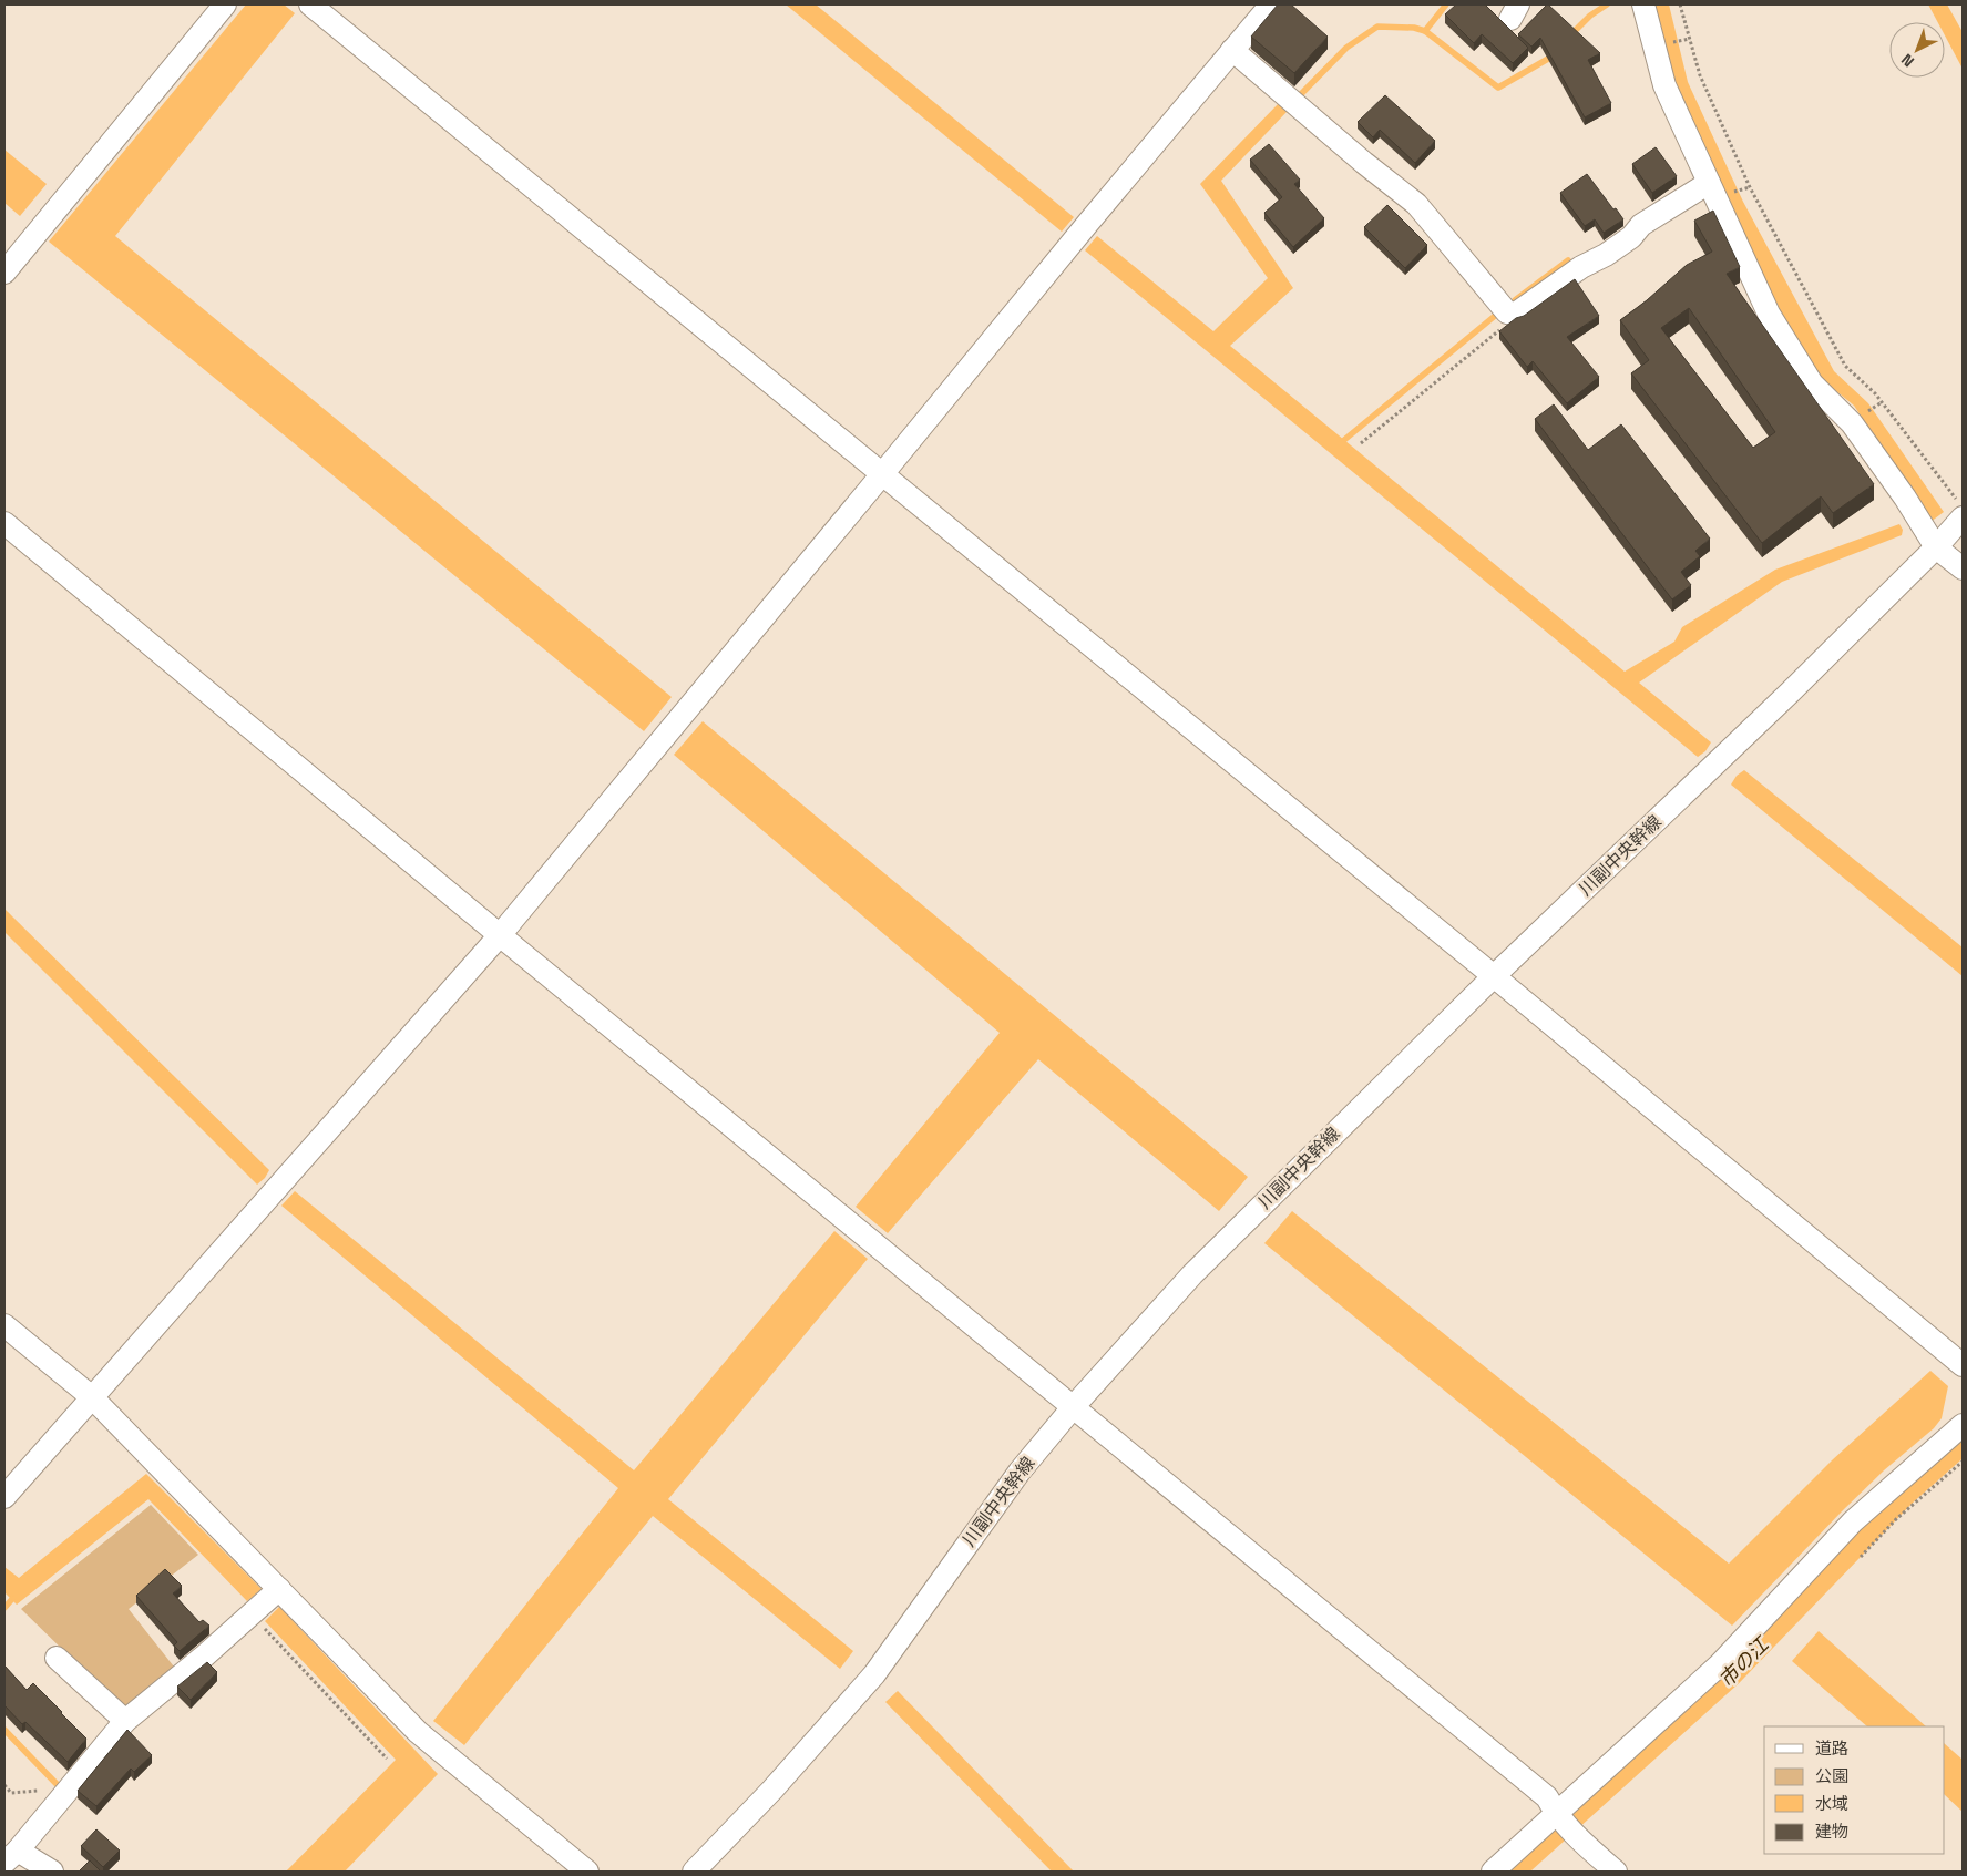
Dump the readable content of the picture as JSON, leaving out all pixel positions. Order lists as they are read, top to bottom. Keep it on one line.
{"streets":{"street":["川副中央幹線"]},"water":["市の江"],"legend":["道路","公園","水域","建物"],"north":"bottom left"}
